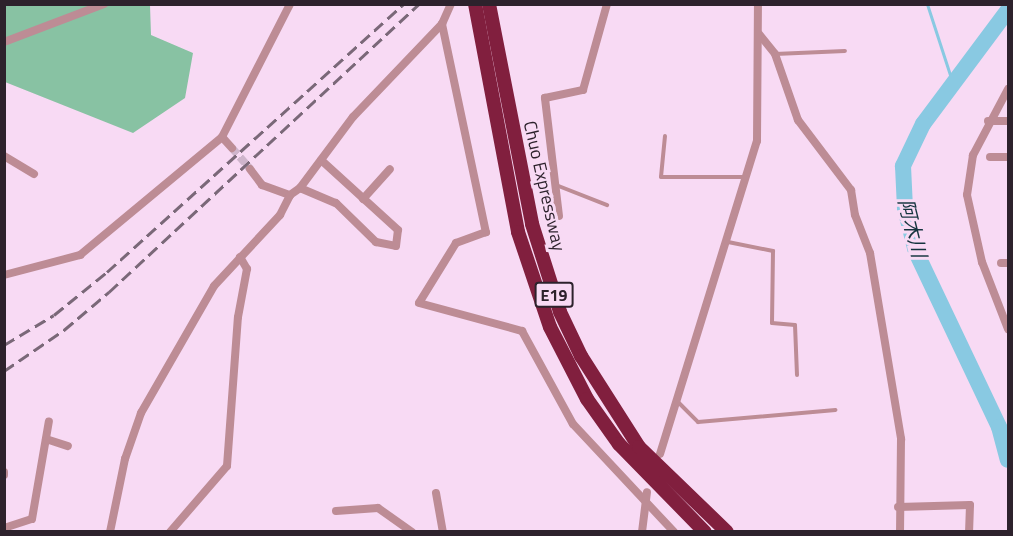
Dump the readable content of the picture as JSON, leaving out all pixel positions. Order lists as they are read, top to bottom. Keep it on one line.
{"streets":{"highway":["Chuo Expressway","E19"]},"water":["阿木川"]}
